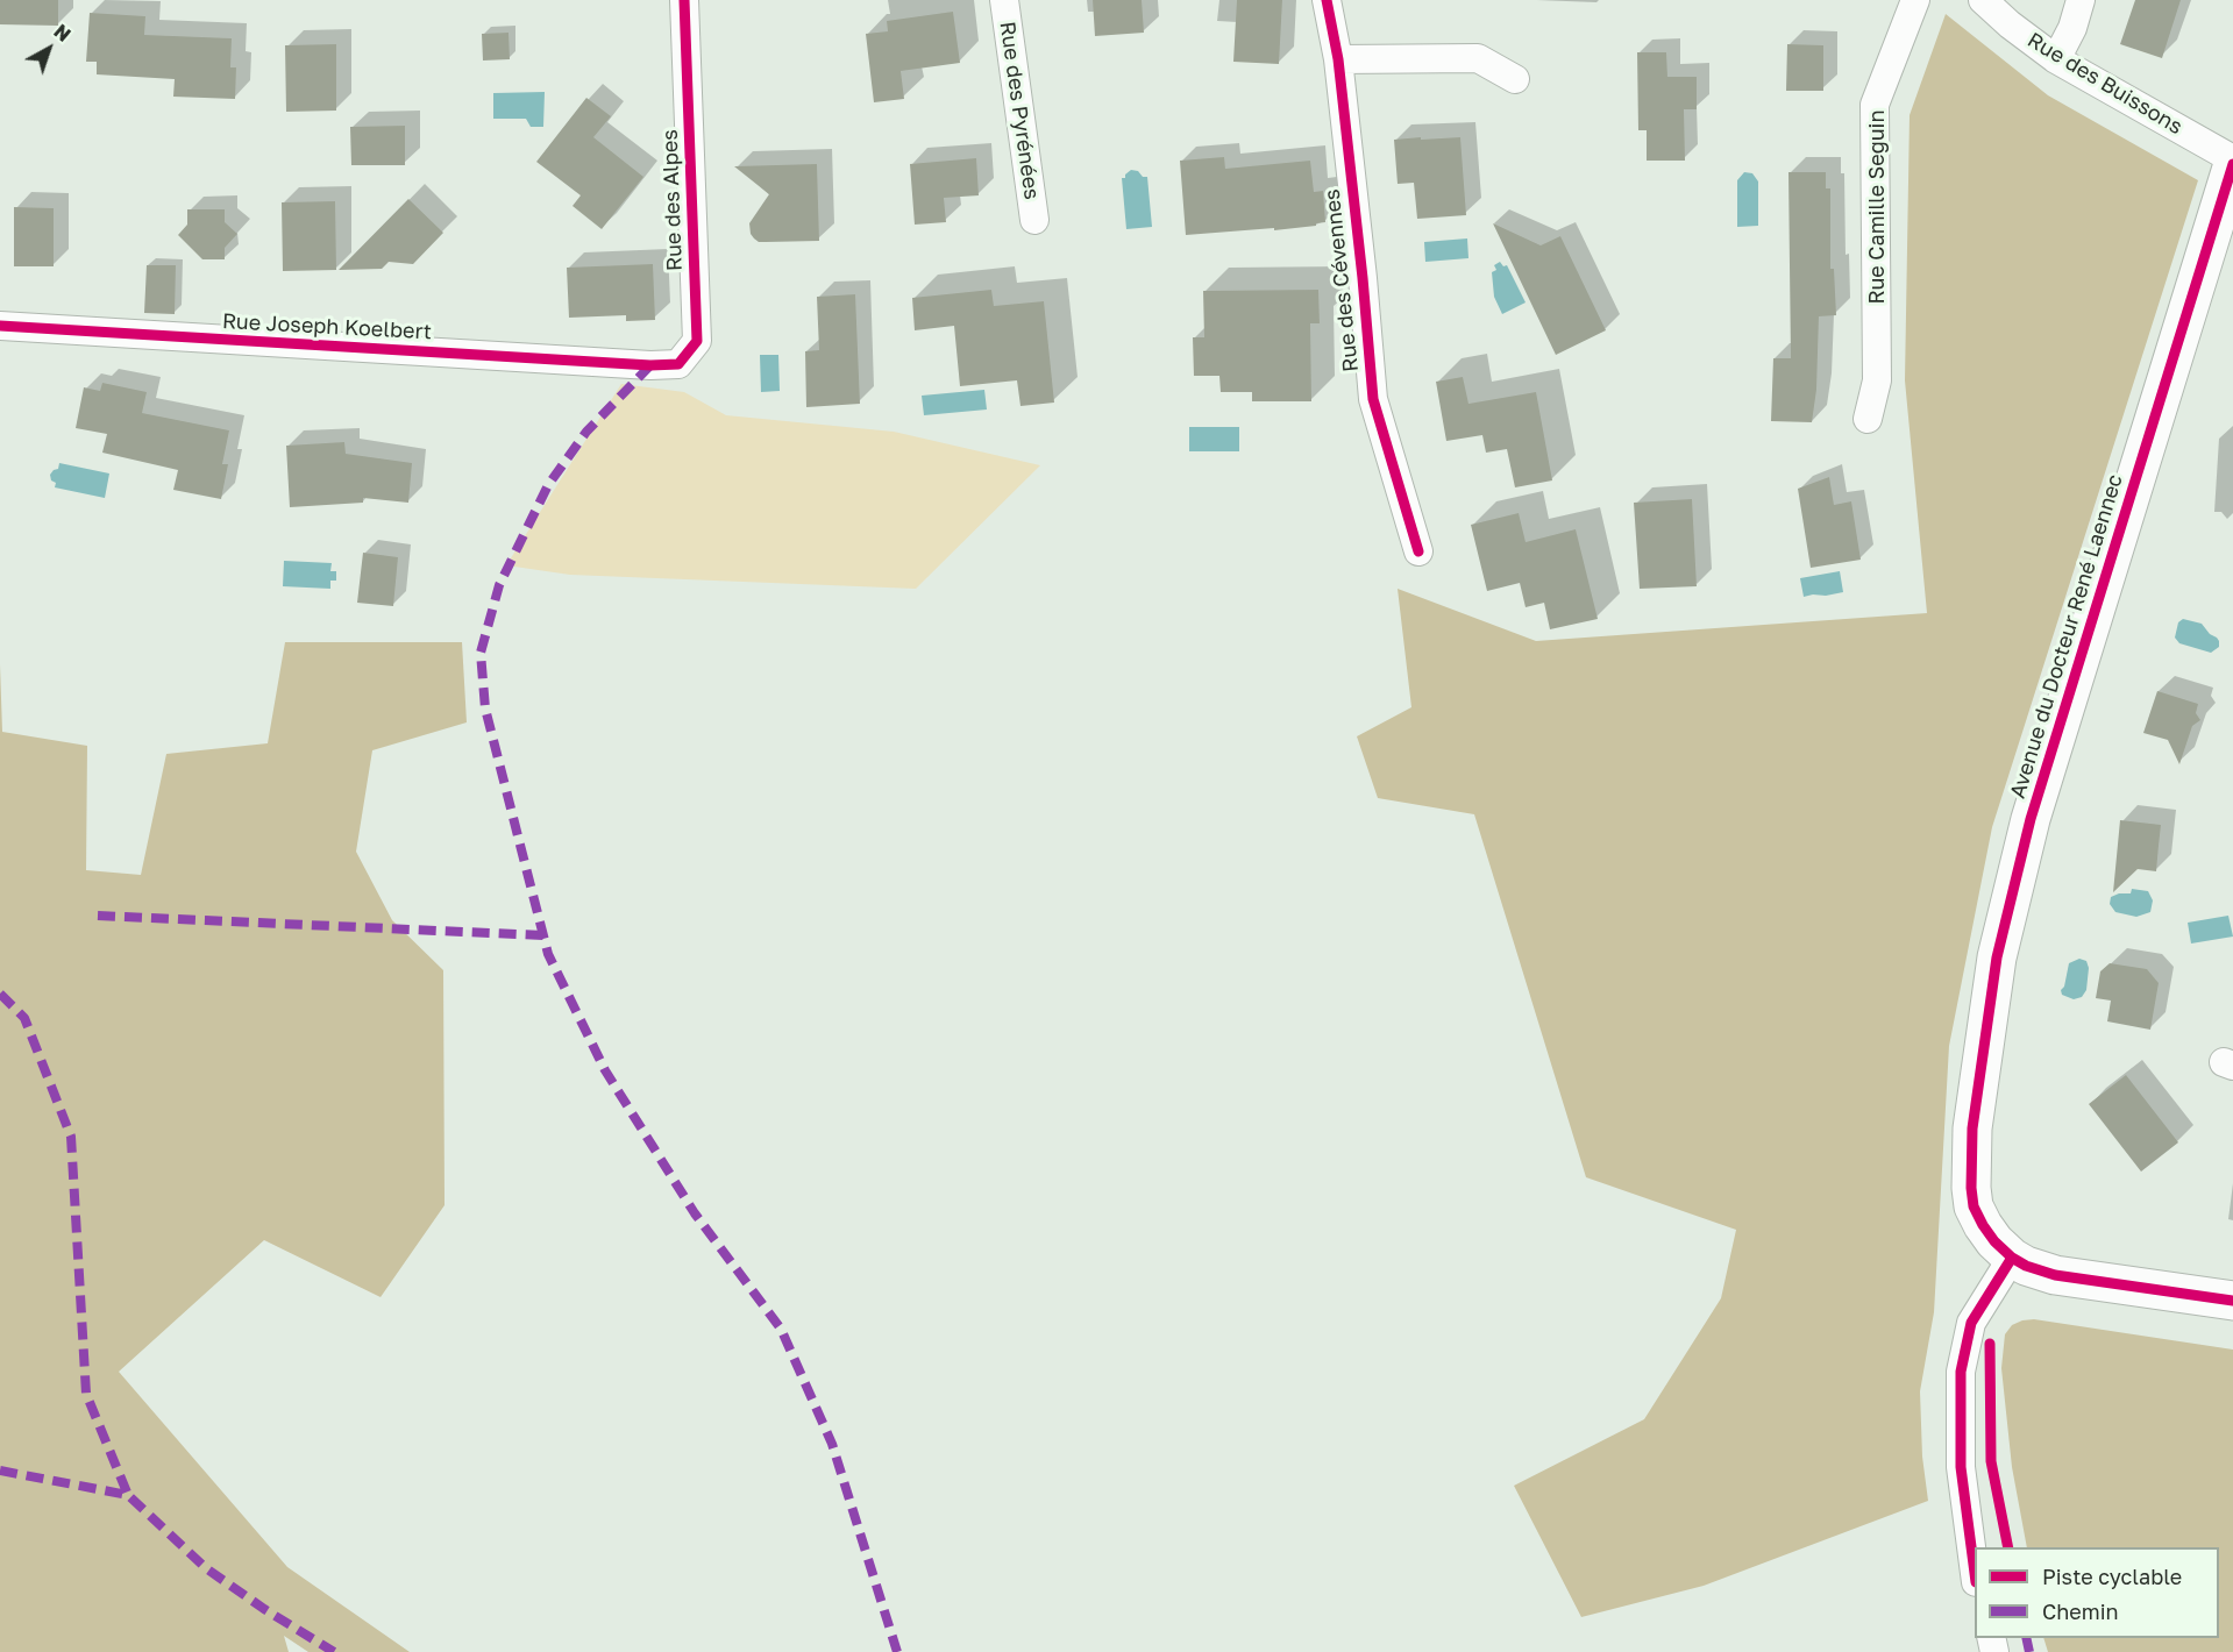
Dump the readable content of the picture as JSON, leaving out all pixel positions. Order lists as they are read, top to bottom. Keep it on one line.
{"streets":{"street":["Rue des Buissons","Rue des Pyrénées","Rue des Alpes","Rue Camille Seguin","Rue des Cévennes","Rue Joseph Koelbert","Avenue du Docteur René Laennec"]},"crossings":[["Rue des Alpes","Rue Joseph Koelbert"]],"legend":["Piste cyclable","Chemin"],"north":"top right"}
